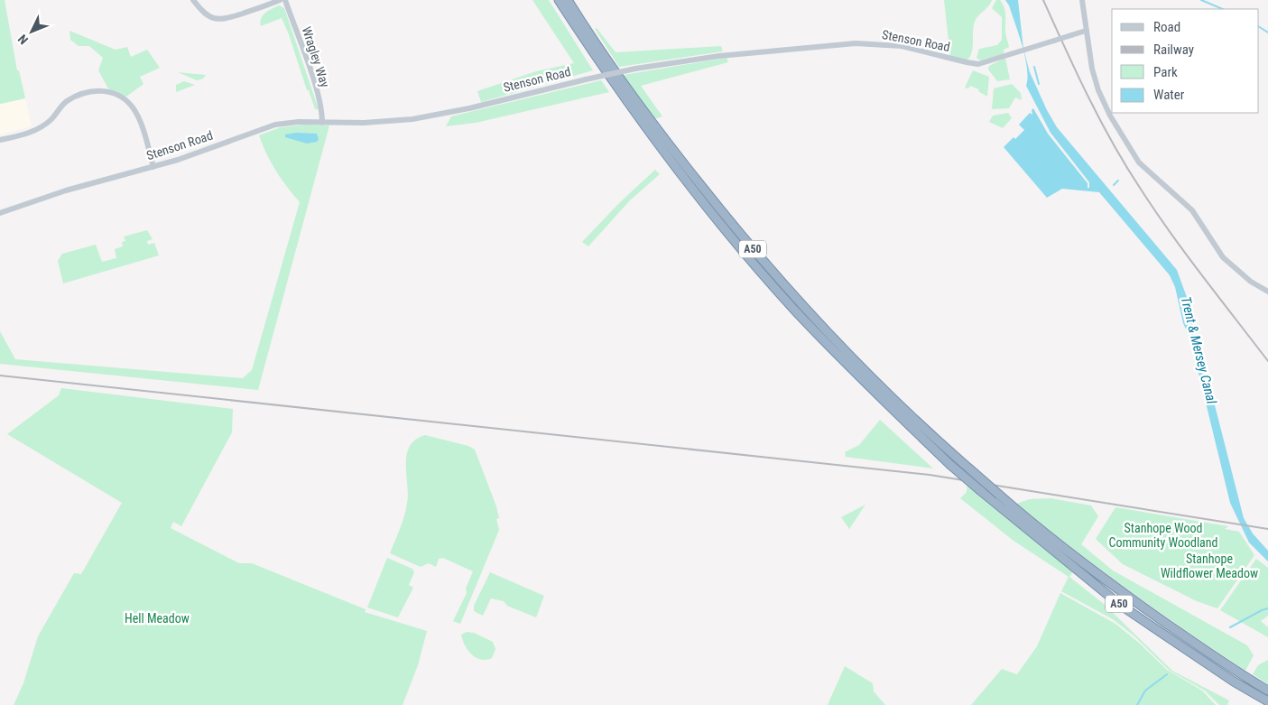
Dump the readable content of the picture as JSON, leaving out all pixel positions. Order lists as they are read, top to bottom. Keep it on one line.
{"streets":{"highway":["A50"],"street":["Stenson Road","Wragley Way"]},"crossings":[["Stenson Road","Wragley Way"]],"water":["Trent & Mersey Canal"],"parks":["Stanhope Wood Community Woodland","Stanhope Wildflower Meadow","Hell Meadow"],"legend":["Road","Railway","Park","Water"],"north":"bottom left"}
